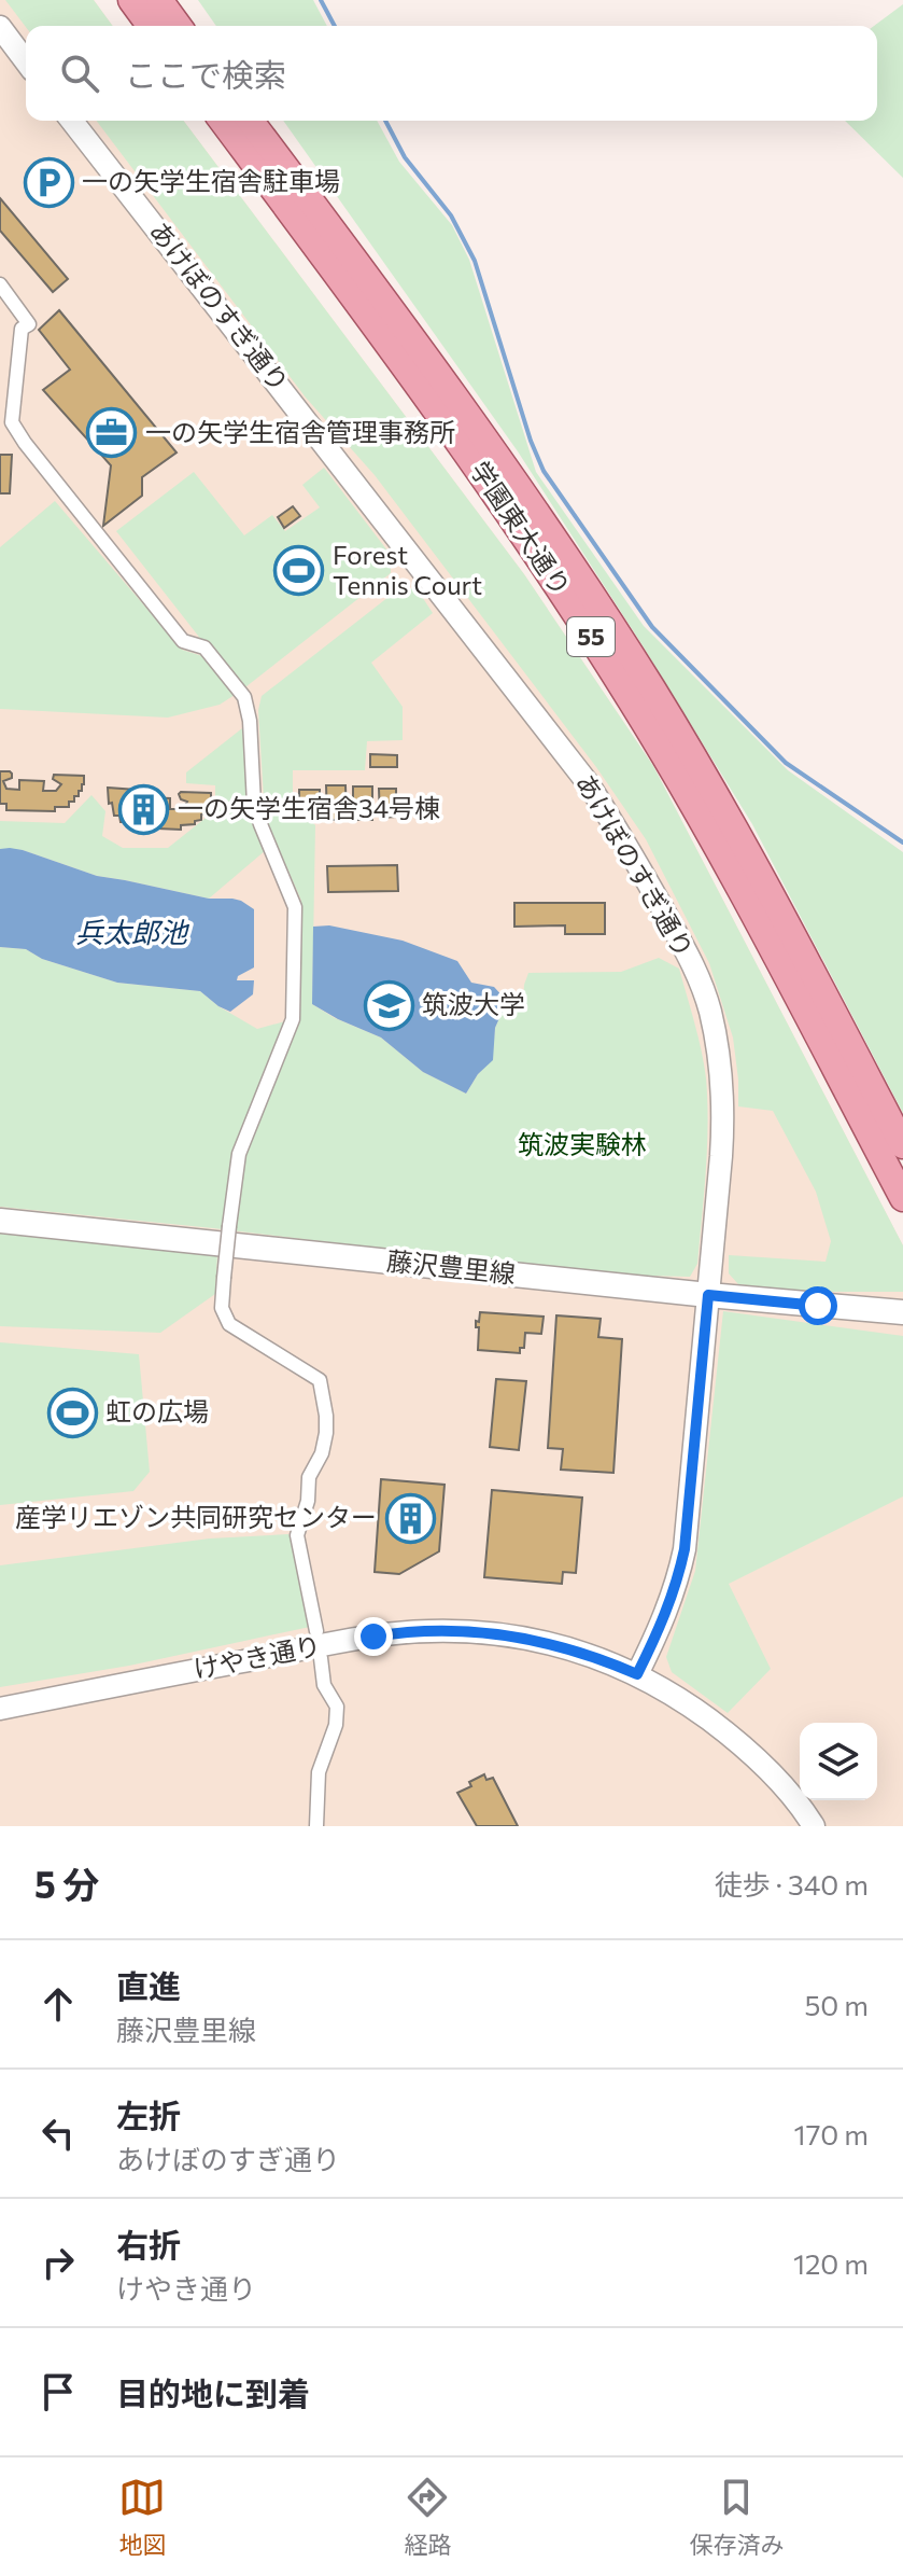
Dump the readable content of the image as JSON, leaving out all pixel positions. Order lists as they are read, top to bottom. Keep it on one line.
{"streets":{"main road":["学園東大通り","55","藤沢豊里線"],"street":["あけぼのすぎ通り","けやき通り"]},"crossings":[["あけぼのすぎ通り","藤沢豊里線"],["あけぼのすぎ通り","けやき通り"]],"water":["兵太郎池"],"parks":["筑波実験林"],"places":{"parking":["一の矢学生宿舎駐車場"],"office":["一の矢学生宿舎管理事務所"],"sports":["Forest Tennis Court","虹の広場"],"building":["一の矢学生宿舎34号棟","産学リエゾン共同研究センター"],"school or university":["筑波大学"]},"page":{"search":"ここで検索","heading":["5 分","徒歩 · 340 m"],"list":[["直進","藤沢豊里線","50 m"],["左折","あけぼのすぎ通り","170 m"],["右折","けやき通り","120 m"],"目的地に到着"],"nav":["地図","経路","保存済み"]}}
